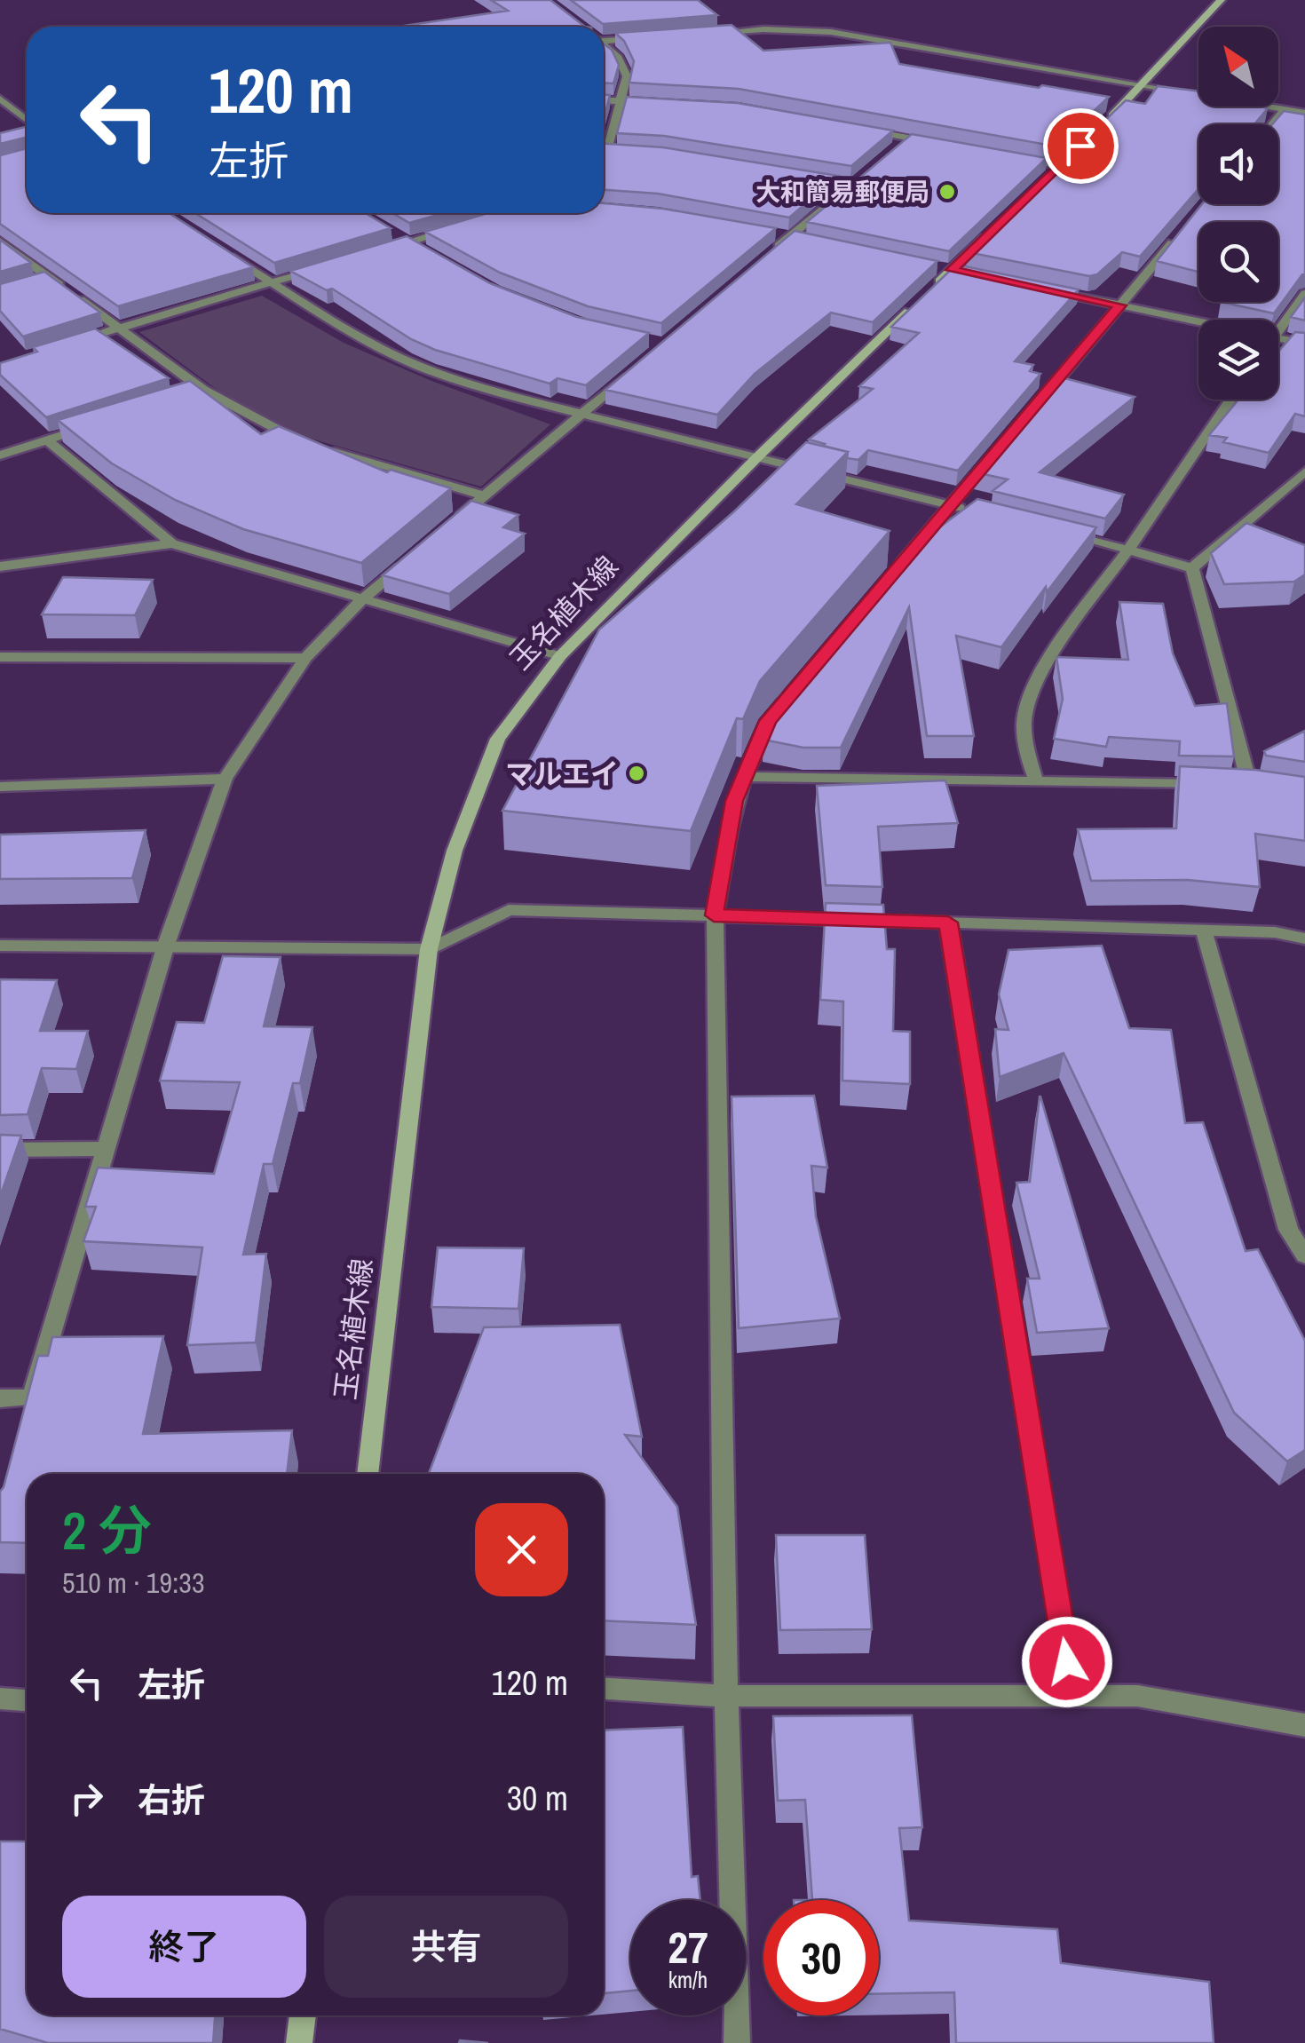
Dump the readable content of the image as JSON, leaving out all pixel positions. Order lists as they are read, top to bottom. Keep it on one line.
{"streets":{"main road":["玉名植木線"]},"places":["大和簡易郵便局","マルエイ"],"north":"top left","page":{"turn":["120 m","左折"],"heading":["2 分","510 m · 19:33"],"list":[{"name":"左折","value":"120 m"},{"name":"右折","value":"30 m"}],"buttons":["終了","共有"],"speed":"27 km/h","limit":"30"}}
